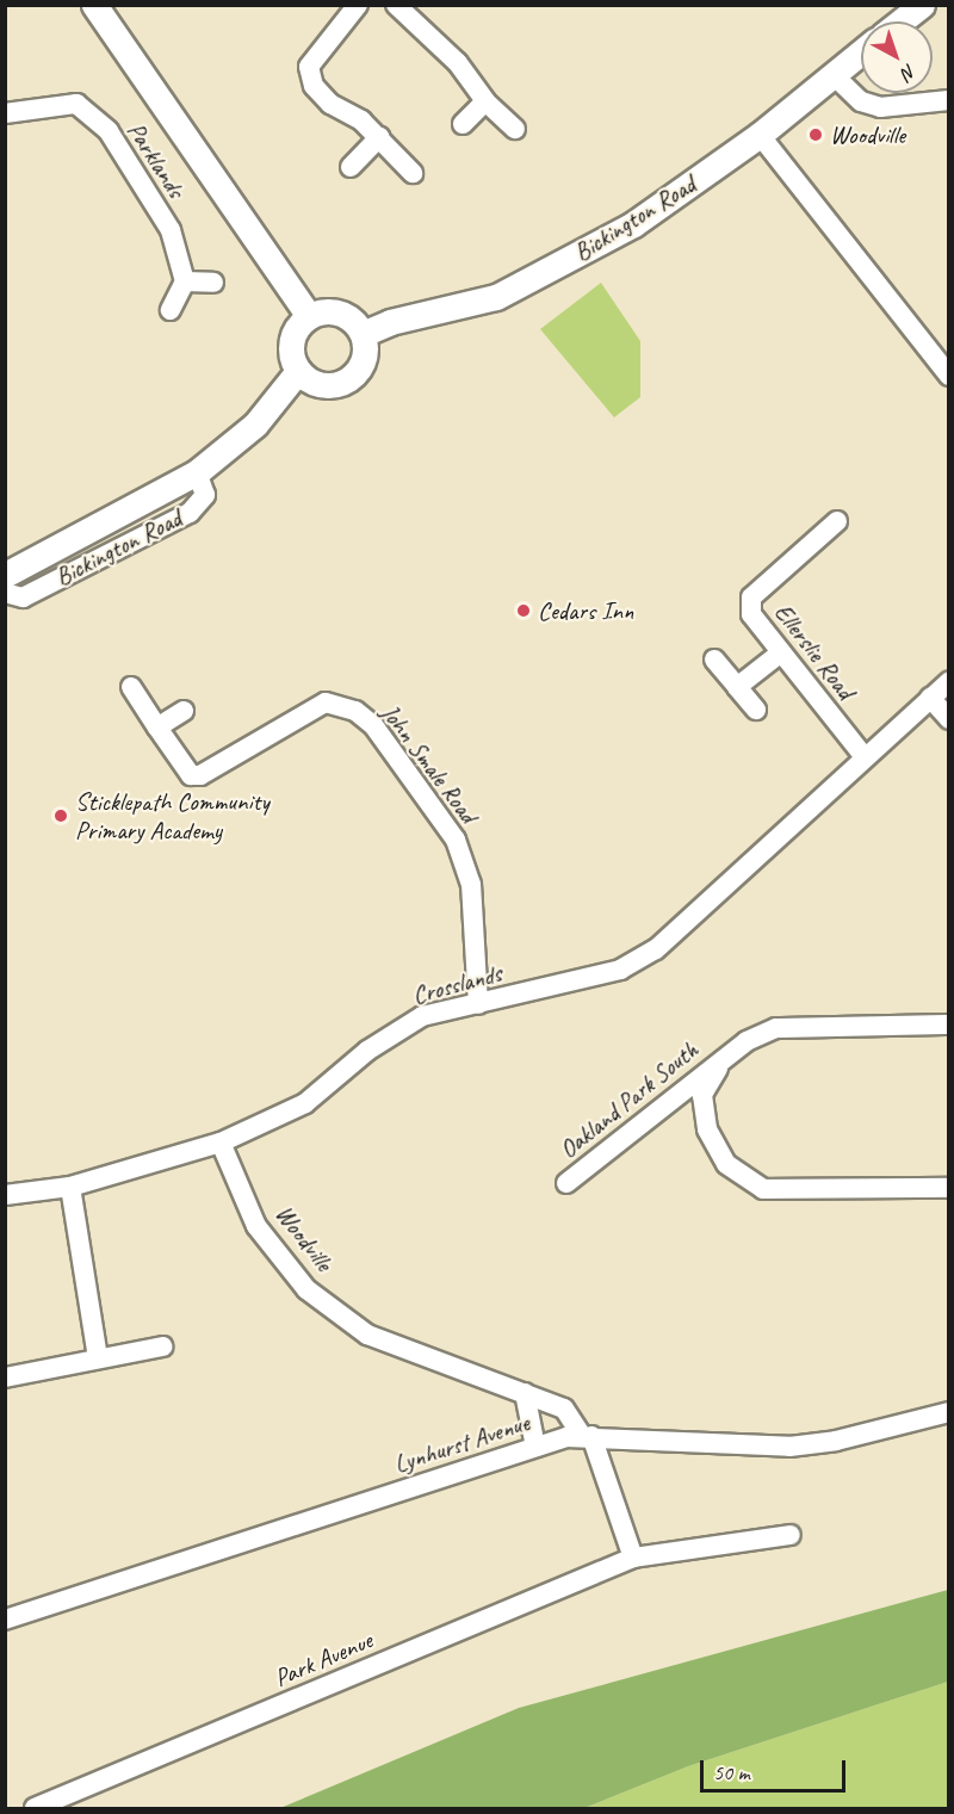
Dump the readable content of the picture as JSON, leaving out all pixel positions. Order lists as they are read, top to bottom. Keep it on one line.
{"streets":{"main road":["Bickington Road"],"street":["Parklands","Ellerslie Road","John Smale Road","Crosslands","Oakland Park South","Woodville","Lynhurst Avenue","Park Avenue"]},"crossings":[["Ellerslie Road","Crosslands"],["John Smale Road","Crosslands"],["Crosslands","Woodville"],["Woodville","Lynhurst Avenue"]],"places":["Woodville","Cedars Inn","Sticklepath Community Primary Academy"],"scale_bar":"50 m","north":"bottom right"}
